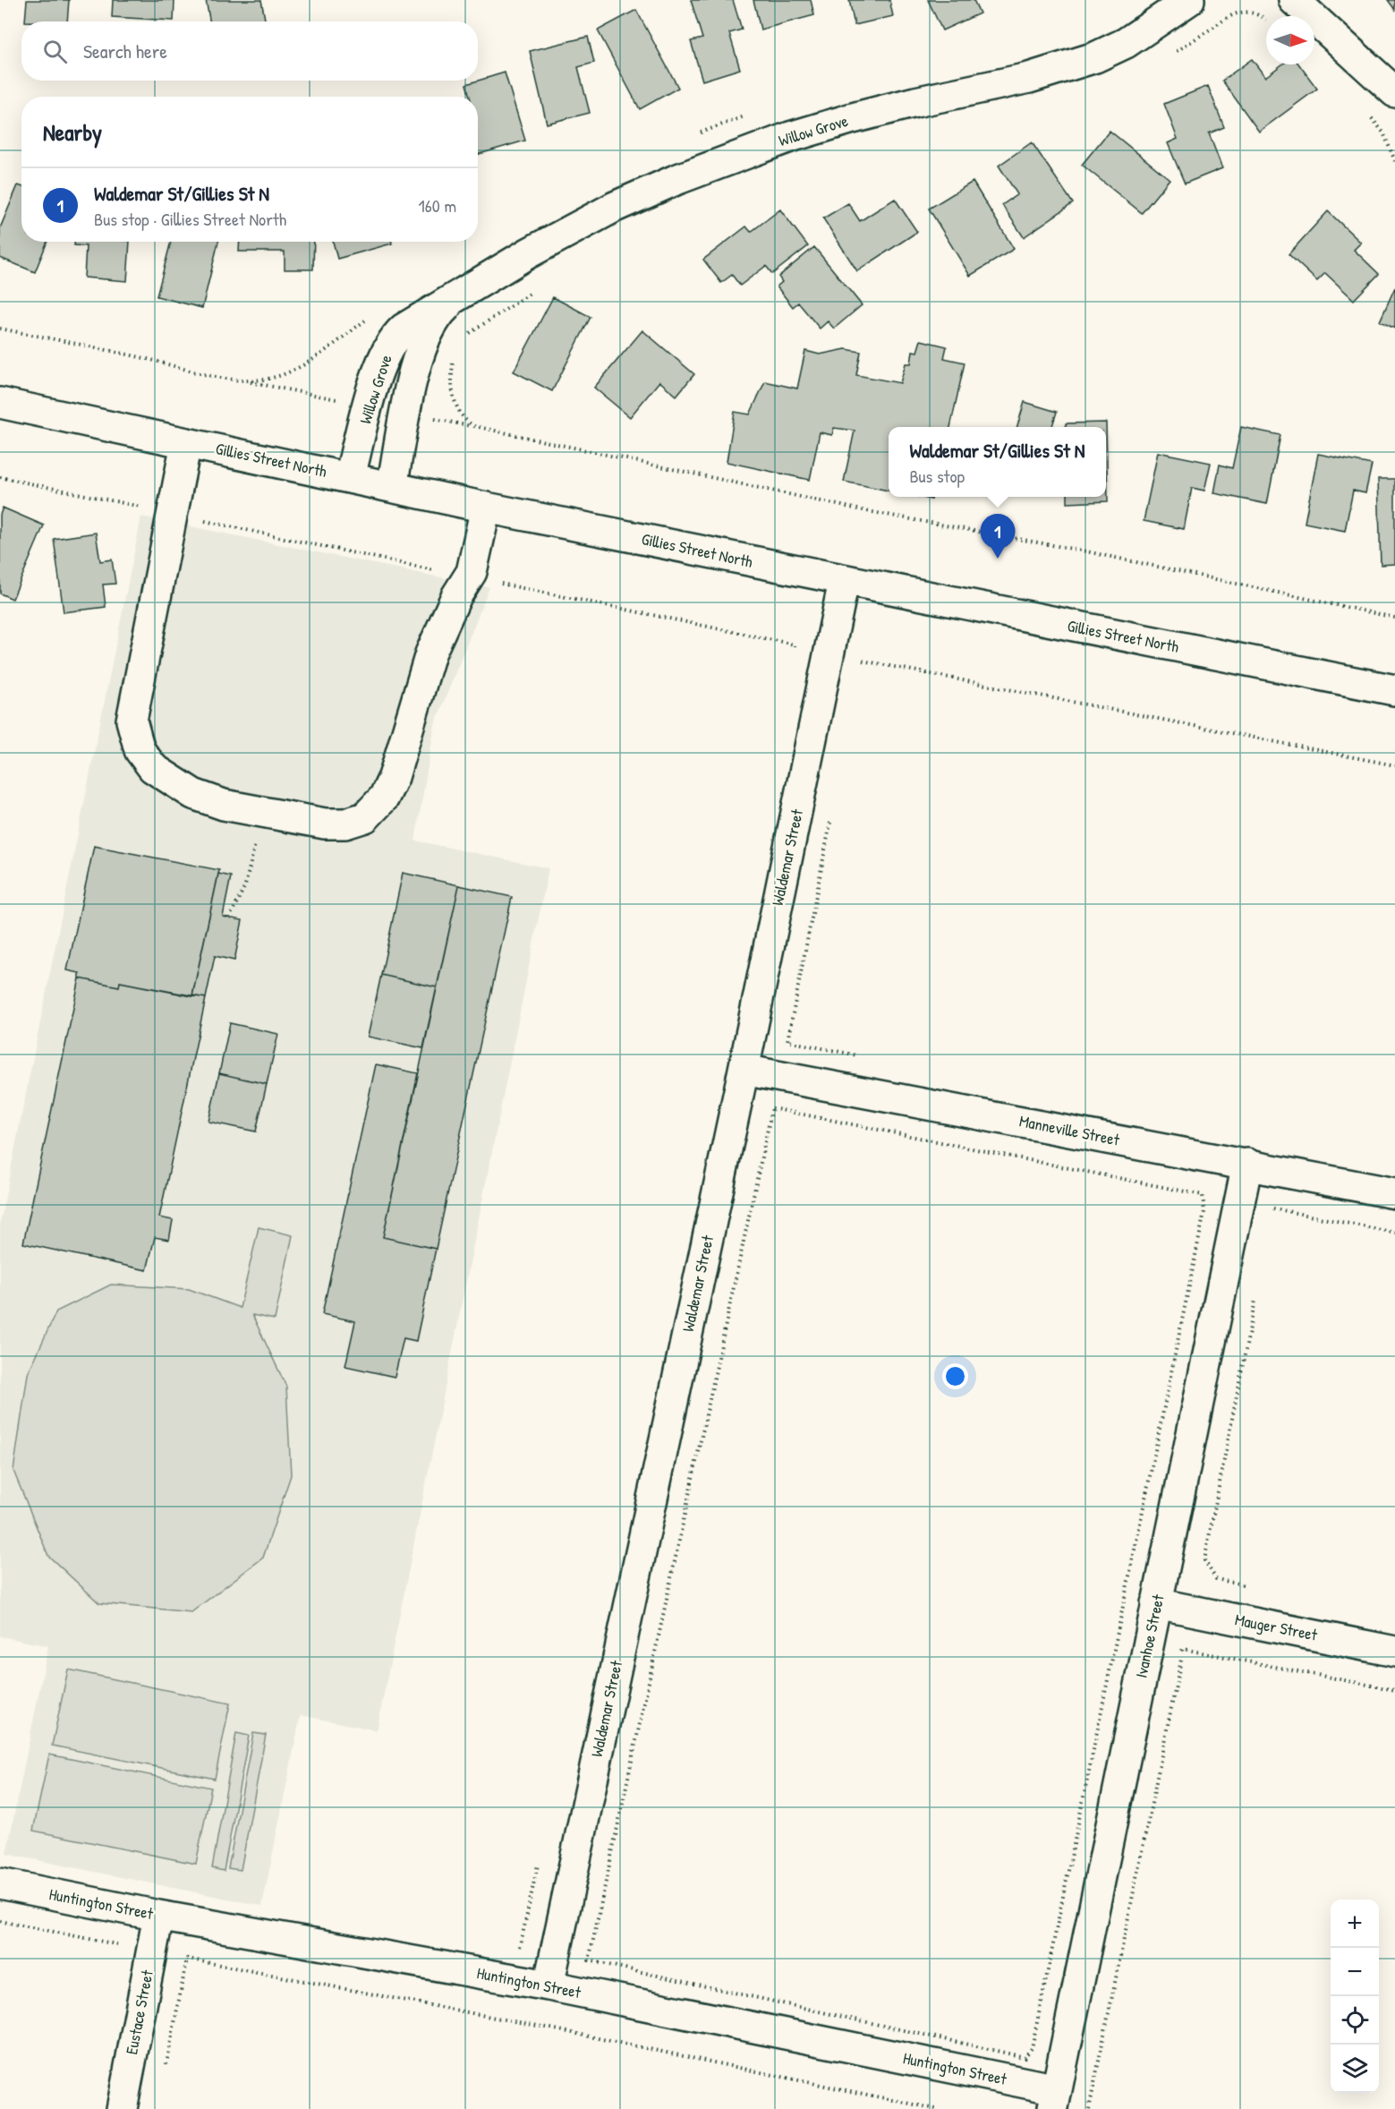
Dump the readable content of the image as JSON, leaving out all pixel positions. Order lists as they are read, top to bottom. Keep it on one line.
{"streets":{"street":["Willow Grove","Gillies Street North","Waldemar Street","Manneville Street","Mauger Street","Ivanhoe Street","Huntington Street","Eustace Street"]},"crossings":[["Willow Grove","Gillies Street North"],["Gillies Street North","Waldemar Street"],["Waldemar Street","Manneville Street"],["Waldemar Street","Huntington Street"],["Manneville Street","Ivanhoe Street"],["Mauger Street","Ivanhoe Street"],["Ivanhoe Street","Huntington Street"],["Huntington Street","Eustace Street"]],"north":"right","page":{"search":"Search here","heading":"Nearby","list":[{"mark":"1","name":"Waldemar St/Gillies St N","note":"Bus stop · Gillies Street North","value":"160 m"}],"popup":["Waldemar St/Gillies St N","Bus stop"],"pins":"1","map_buttons":["+","−"]}}
